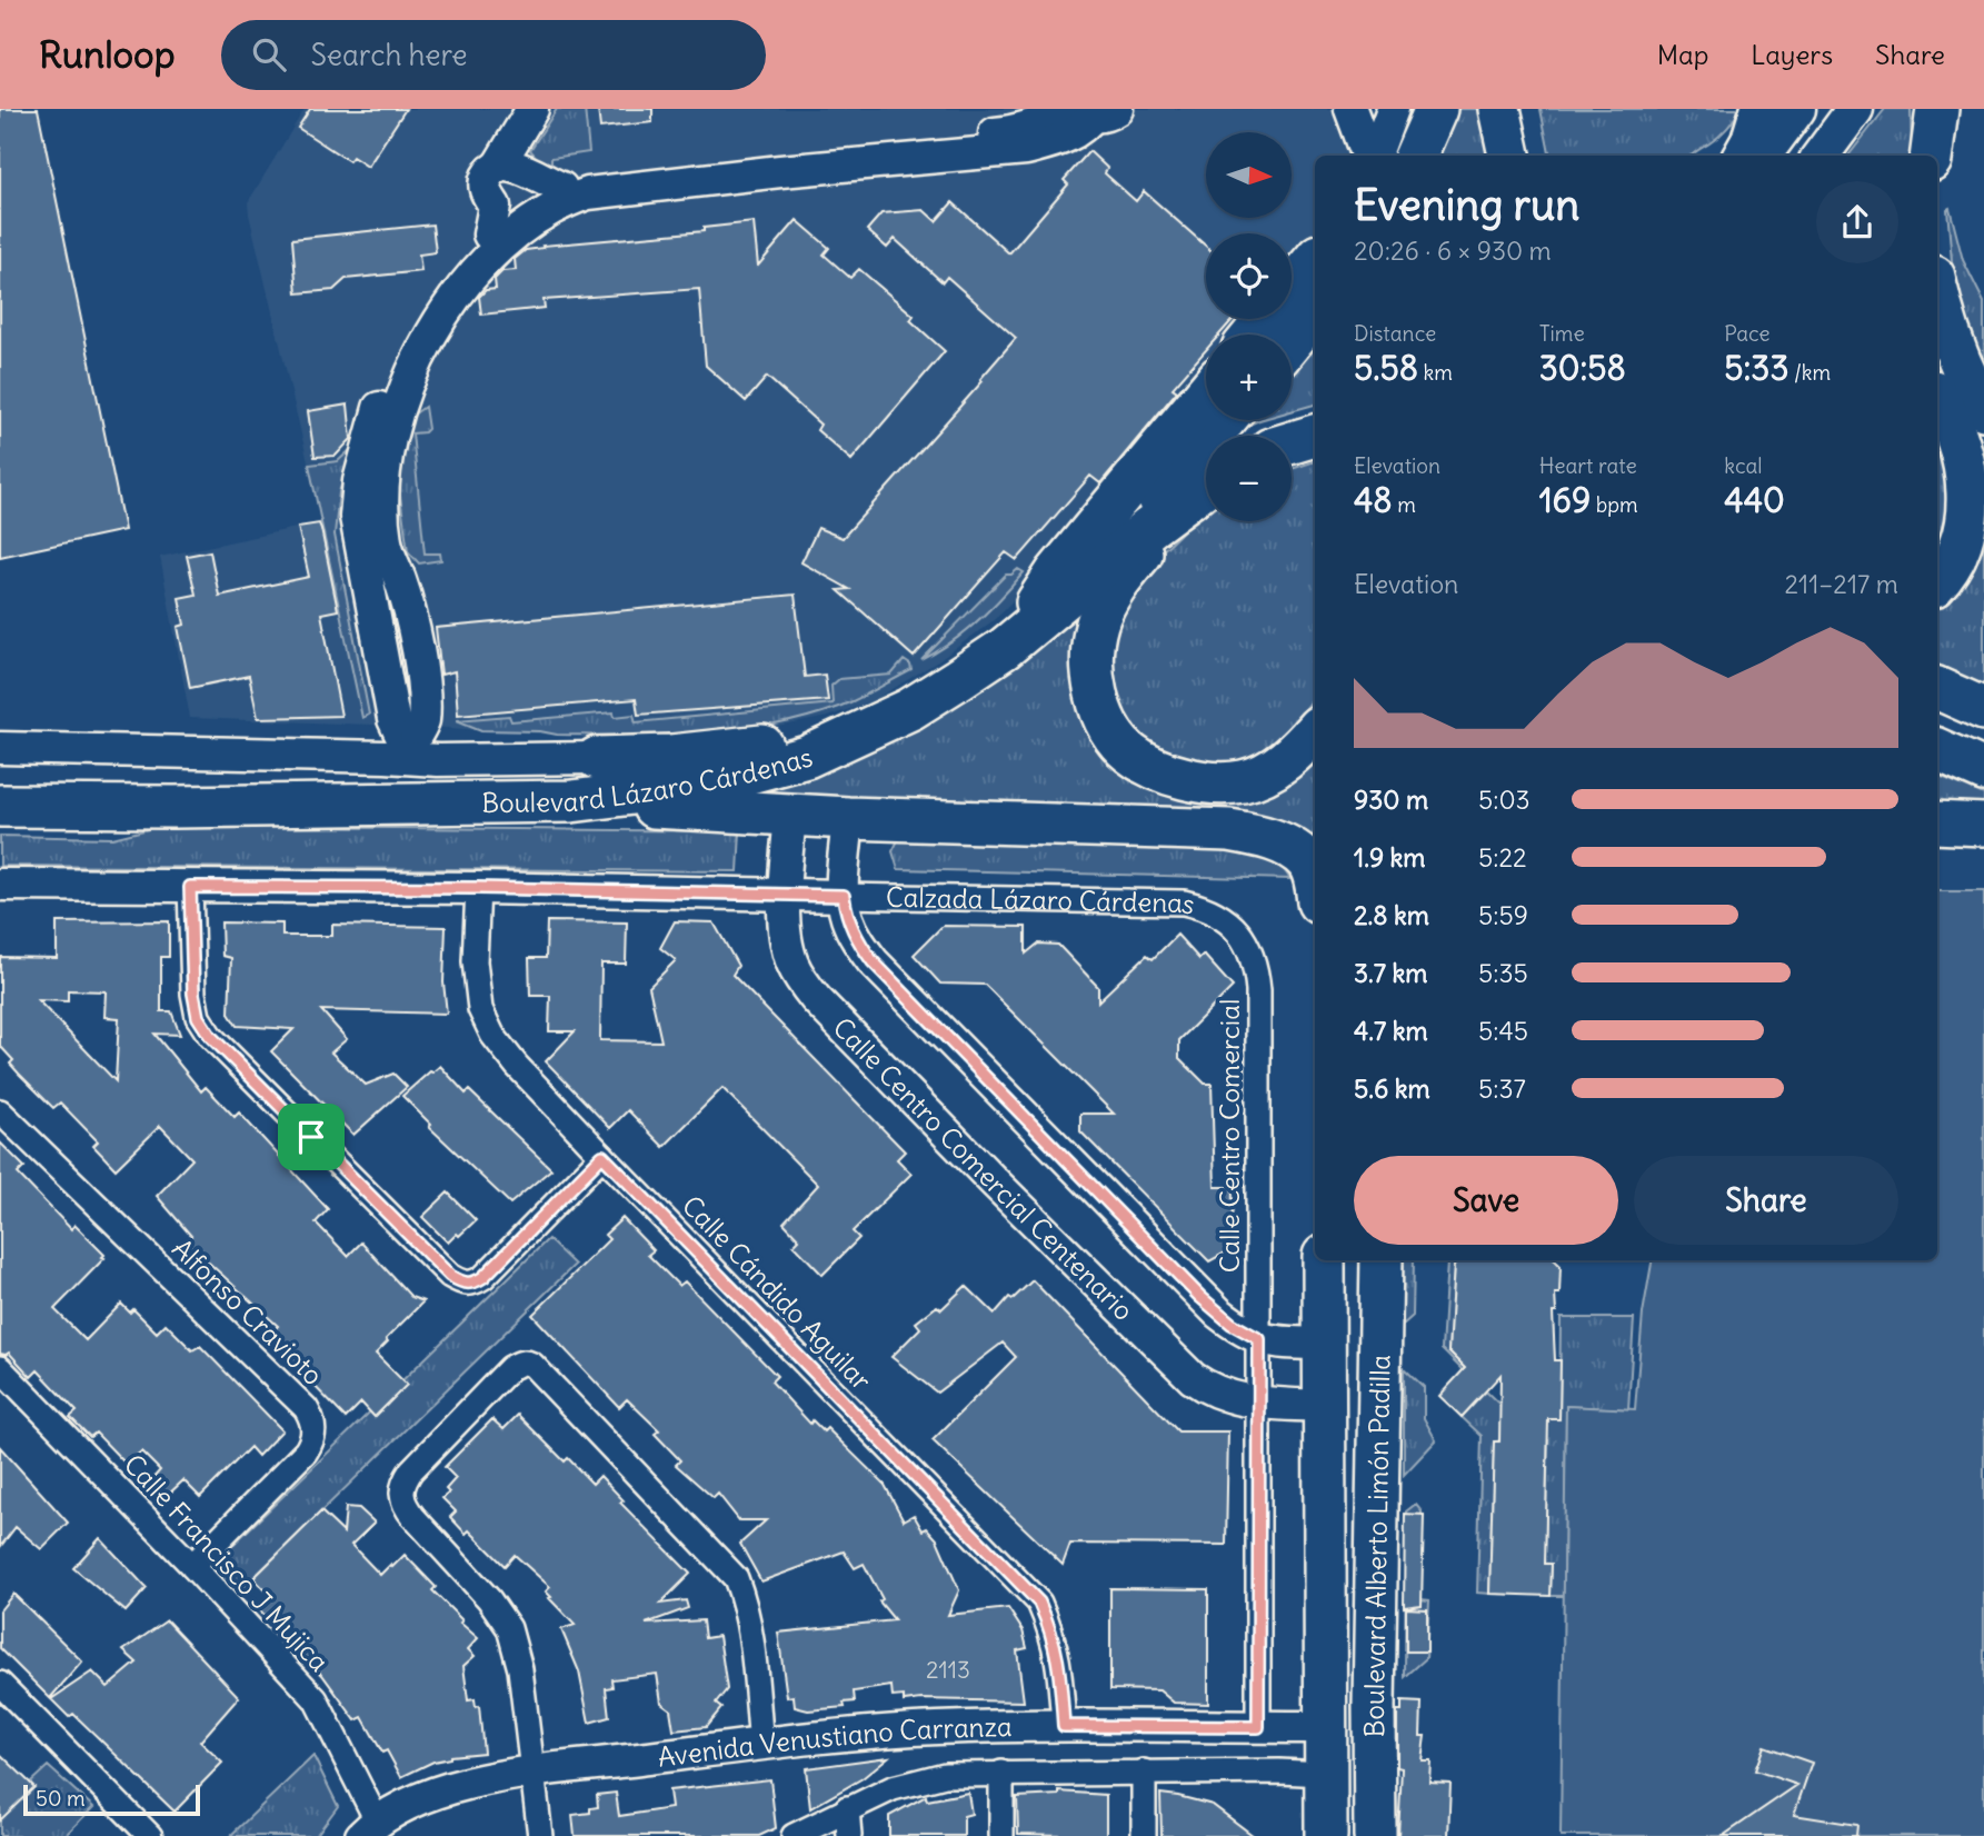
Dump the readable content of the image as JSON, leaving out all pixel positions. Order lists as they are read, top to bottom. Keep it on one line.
{"streets":{"highway":["Boulevard Lázaro Cárdenas","Boulevard Alberto Limón Padilla"],"street":["Calzada Lázaro Cárdenas","Calle Centro Comercial","Calle Centro Comercial Centenario","Calle Cándido Aguilar","Alfonso Cravioto","Calle Francisco J Mujica","Avenida Venustiano Carranza"]},"crossings":[["Calzada Lázaro Cárdenas","Calle Centro Comercial"],["Calzada Lázaro Cárdenas","Calle Centro Comercial Centenario"],["Calzada Lázaro Cárdenas","Calle Cándido Aguilar"],["Calle Centro Comercial","Calle Centro Comercial Centenario"],["Calle Centro Comercial","Avenida Venustiano Carranza"],["Calle Centro Comercial Centenario","Boulevard Alberto Limón Padilla"],["Calle Cándido Aguilar","Avenida Venustiano Carranza"],["Alfonso Cravioto","Calle Francisco J Mujica"],["Boulevard Alberto Limón Padilla","Avenida Venustiano Carranza"],["Calle Francisco J Mujica","Avenida Venustiano Carranza"]],"house_numbers":["2113"],"scale_bar":"50 m","north":"right","page":{"header":"Runloop","search":"Search here","nav":["Map","Layers","Share"],"map_buttons":["+","−"],"heading":["Evening run","20:26 · 6 × 930 m"],"stats":[["Distance","5.58 km"],["Time","30:58"],["Pace","5:33 /km"],["Elevation","48 m"],["Heart rate","169 bpm"],["kcal","440"]],"chart":["Elevation","211–217 m"],"list":[{"name":"930 m","note":"5:03"},{"name":"1.9 km","note":"5:22"},{"name":"2.8 km","note":"5:59"},{"name":"3.7 km","note":"5:35"},{"name":"4.7 km","note":"5:45"},{"name":"5.6 km","note":"5:37"}],"buttons":["Save","Share"],"scale":"50 m"}}
